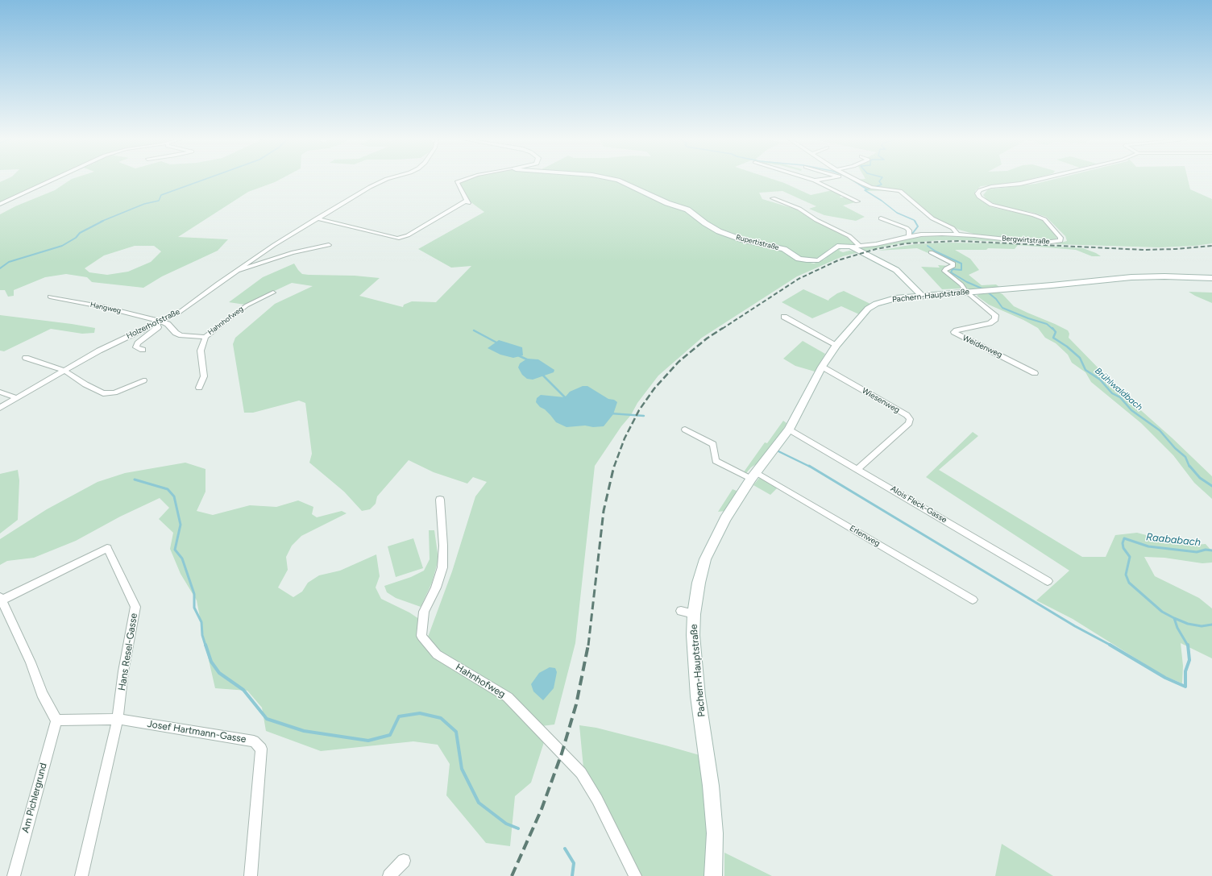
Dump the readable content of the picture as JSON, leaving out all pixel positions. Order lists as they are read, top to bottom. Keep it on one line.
{"streets":{"main road":["Rupertistraße","Pachern-Hauptstraße"],"street":["Bergwirtstraße","Hangweg","Hahnhofweg","Holzerhofstraße","Weidenweg","Wiesenweg","Alois Fleck-Gasse","Erlenweg","Hans Resel-Gasse","Josef Hartmann-Gasse","Am Pichlergrund"]},"crossings":[["Bergwirtstraße","Rupertistraße"],["Rupertistraße","Pachern-Hauptstraße"],["Pachern-Hauptstraße","Weidenweg"],["Pachern-Hauptstraße","Wiesenweg"],["Pachern-Hauptstraße","Alois Fleck-Gasse"],["Pachern-Hauptstraße","Erlenweg"],["Hangweg","Hahnhofweg"],["Hangweg","Holzerhofstraße"],["Hahnhofweg","Holzerhofstraße"],["Wiesenweg","Alois Fleck-Gasse"],["Hans Resel-Gasse","Josef Hartmann-Gasse"]],"water":["Brühlwaldbach","Raababach"]}
